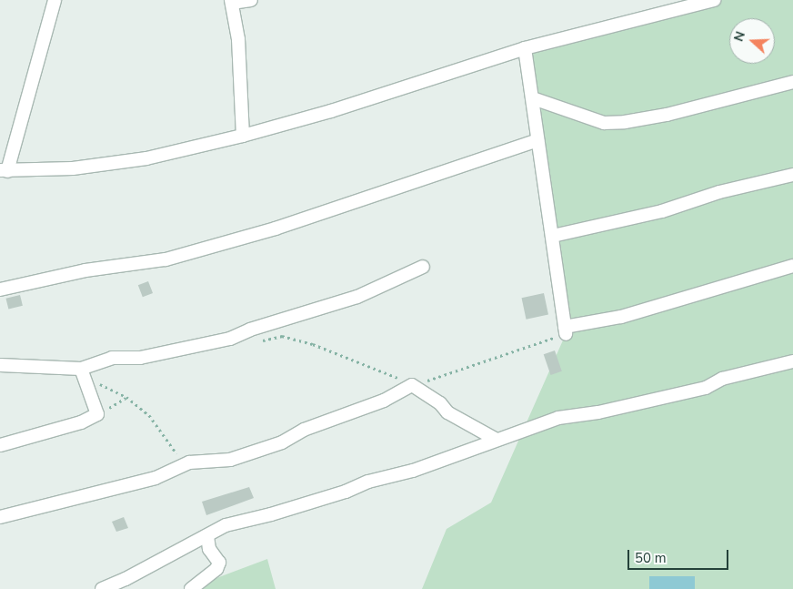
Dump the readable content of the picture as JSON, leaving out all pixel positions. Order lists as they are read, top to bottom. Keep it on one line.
{"scale_bar":"50 m","north":"left"}
